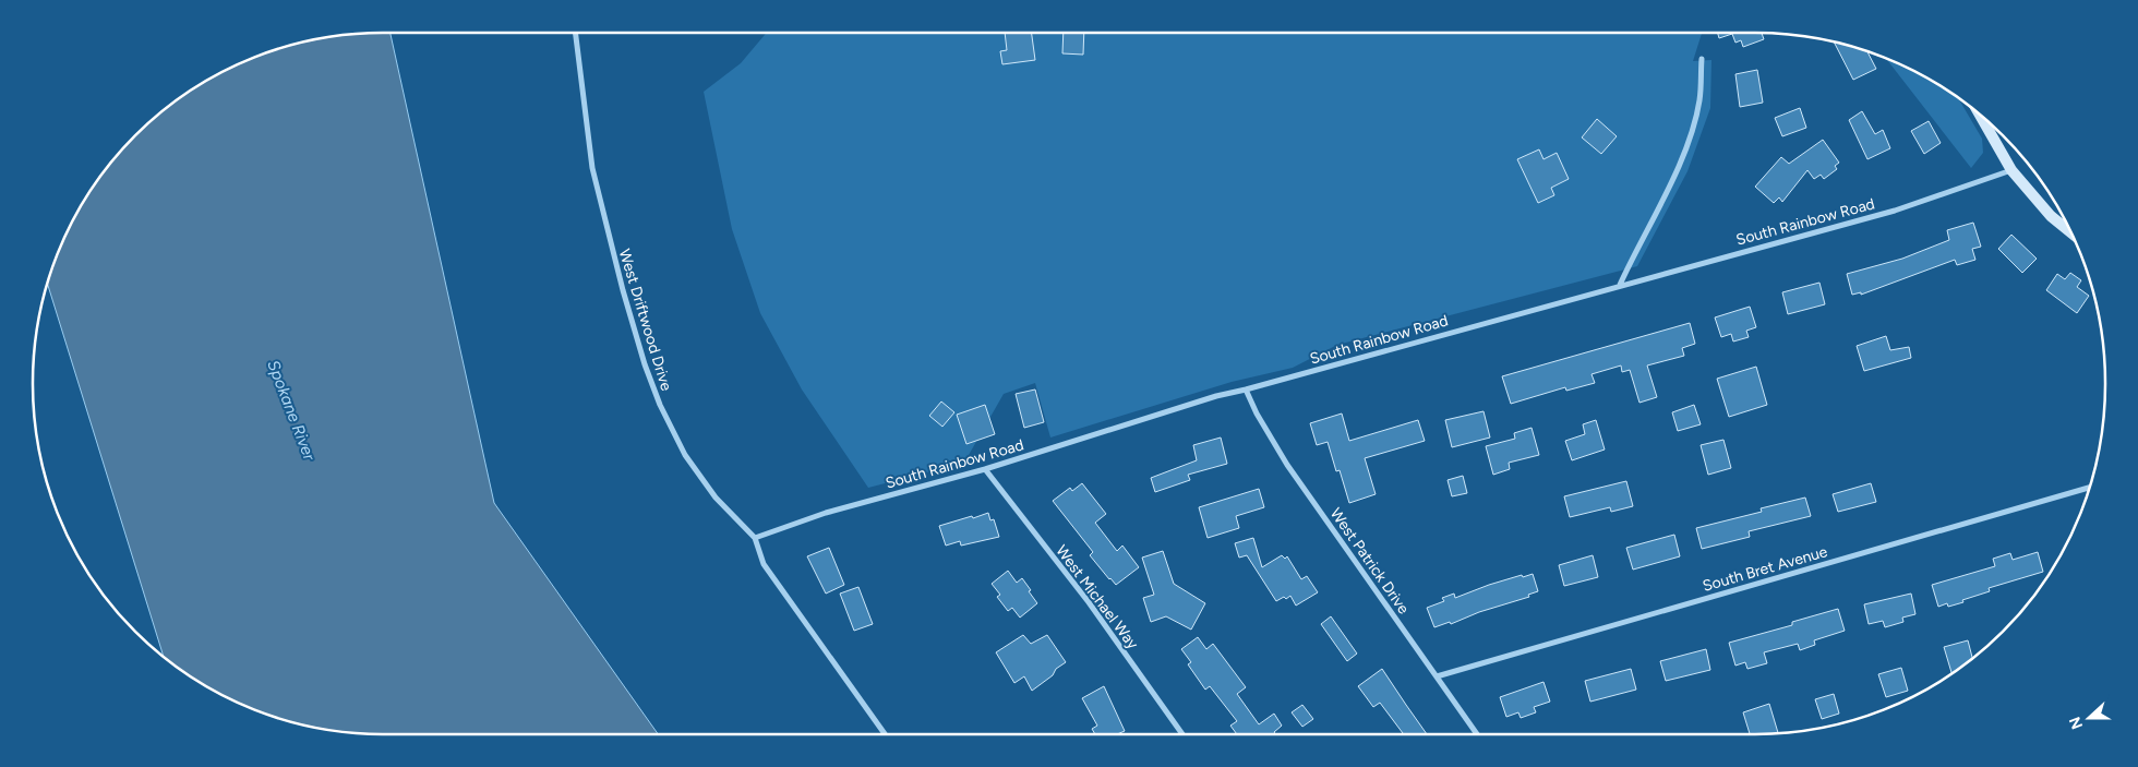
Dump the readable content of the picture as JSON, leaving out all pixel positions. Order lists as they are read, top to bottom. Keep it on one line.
{"streets":{"street":["South Rainbow Road","West Driftwood Drive","West Patrick Drive","South Bret Avenue","West Michael Way"]},"crossings":[["South Rainbow Road","West Driftwood Drive"],["South Rainbow Road","West Patrick Drive"],["South Rainbow Road","West Michael Way"],["West Patrick Drive","South Bret Avenue"]],"water":["Spokane River"],"north":"left"}
